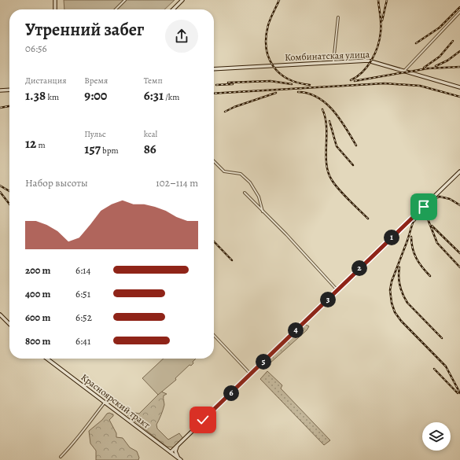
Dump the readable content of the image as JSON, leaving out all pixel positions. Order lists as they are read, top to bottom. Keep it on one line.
{"streets":{"main road":["Комбинатская улица","Красноярский тракт"]},"page":{"heading":["Утренний забег","06:56"],"stats":[["Дистанция","1.38 km"],["Время","9:00"],["Темп","6:31 /km"],["12 m"],["Пульс","157 bpm"],["kcal","86"]],"chart":["Набор высоты","102–114 m"],"pins":["1","2","3","4","5","6"],"list":[{"name":"200 m","note":"6:14"},{"name":"400 m","note":"6:51"},{"name":"600 m","note":"6:52"},{"name":"800 m","note":"6:41"}]}}
